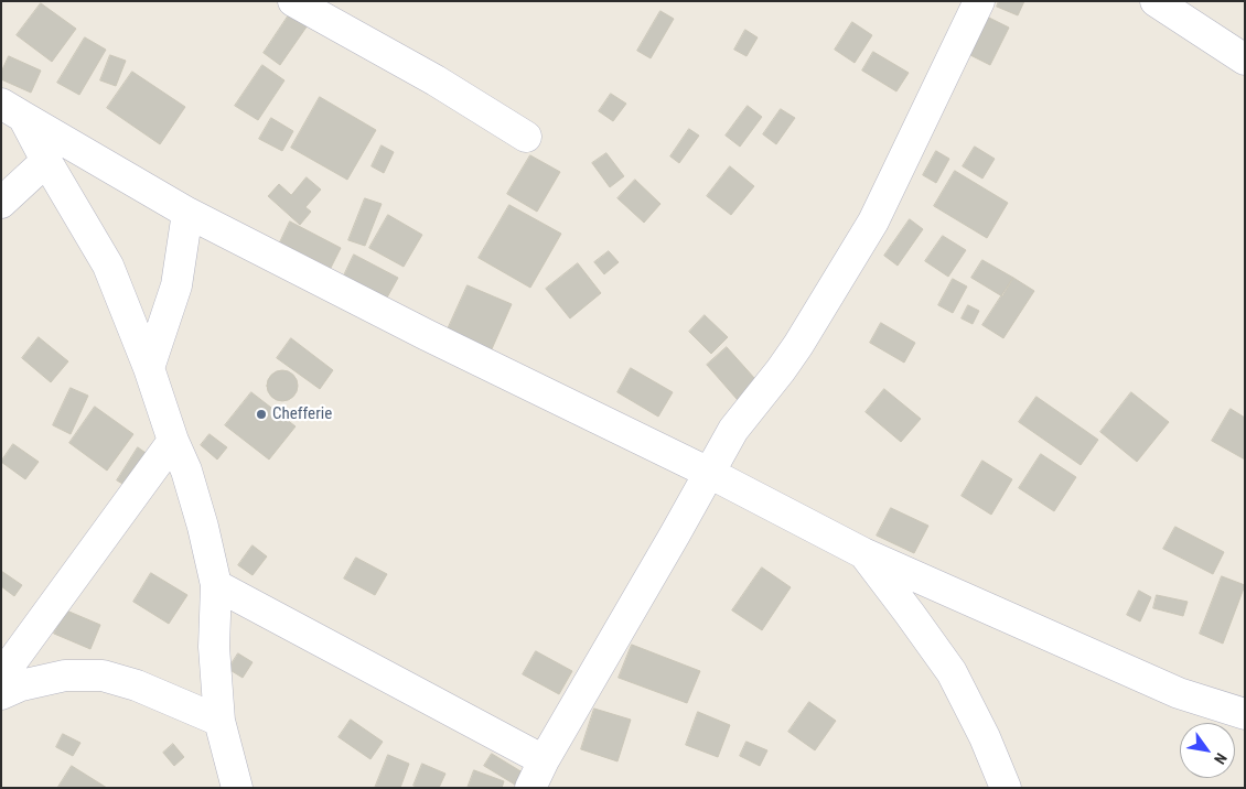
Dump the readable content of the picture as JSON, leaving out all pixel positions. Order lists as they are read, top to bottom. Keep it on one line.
{"places":["Chefferie"],"north":"bottom right"}
